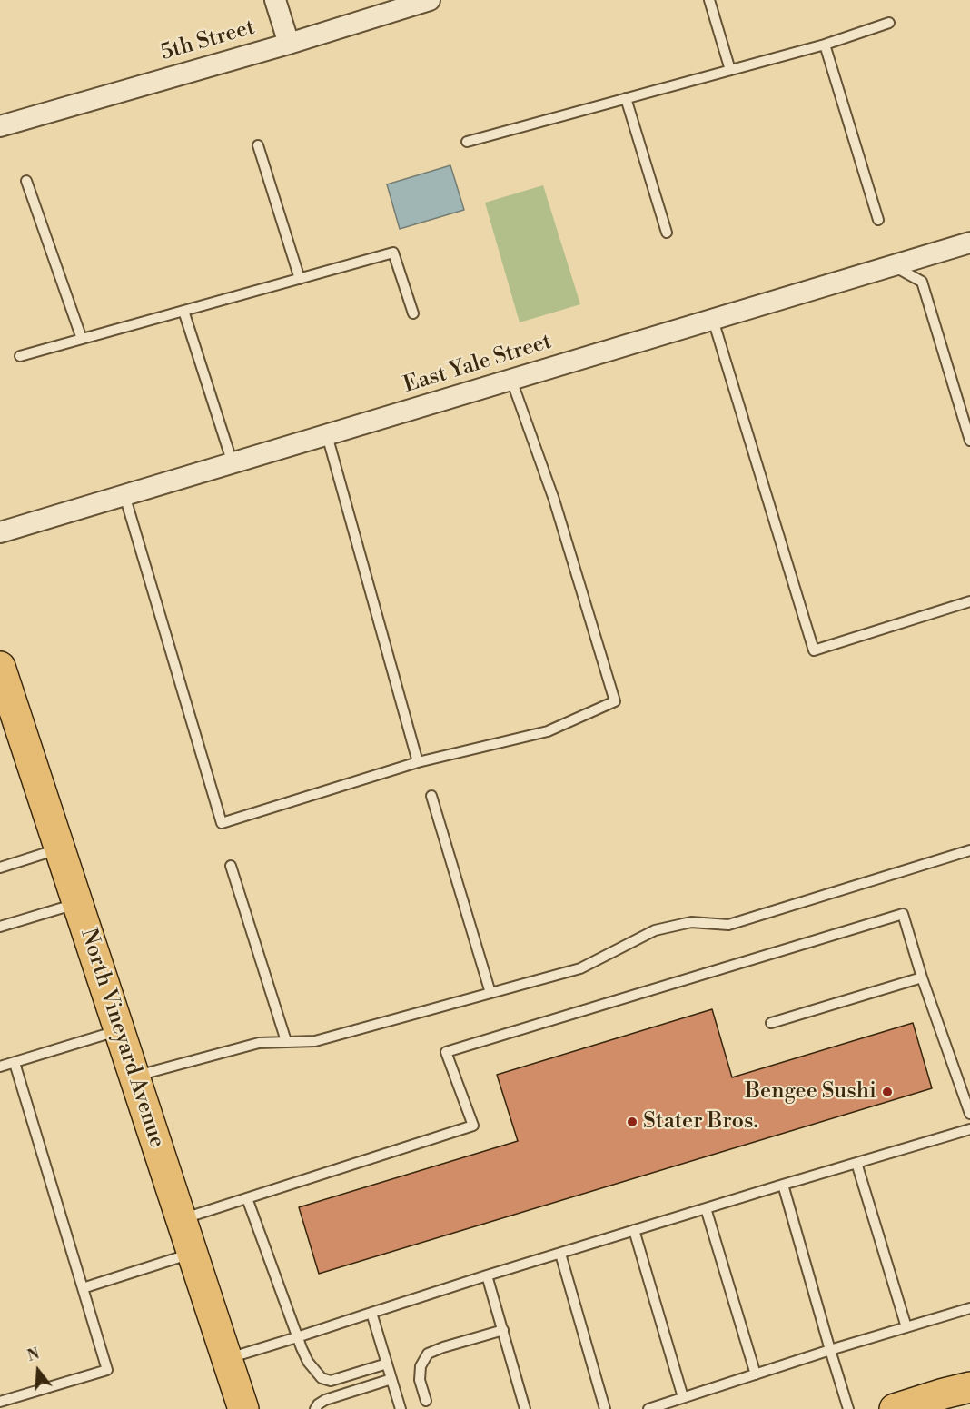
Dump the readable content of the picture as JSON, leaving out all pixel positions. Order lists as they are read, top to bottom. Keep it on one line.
{"streets":{"main road":["North Vineyard Avenue"],"street":["5th Street","East Yale Street"]},"places":["Bengee Sushi","Stater Bros."],"north":"top"}
